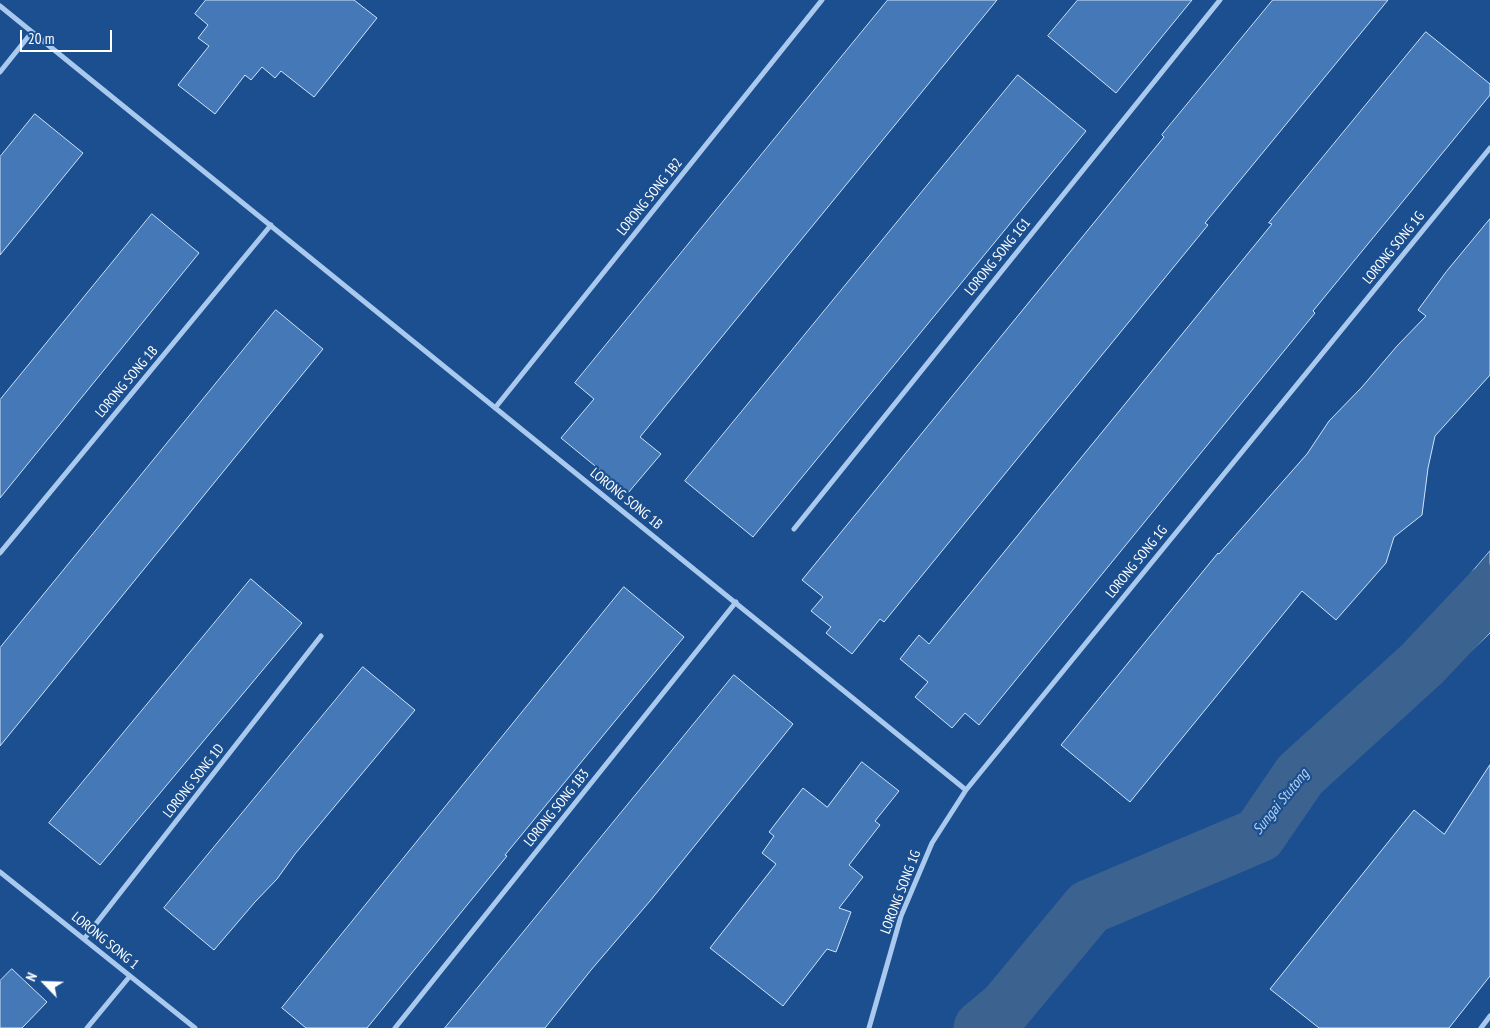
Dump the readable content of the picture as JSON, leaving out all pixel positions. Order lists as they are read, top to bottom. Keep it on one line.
{"streets":{"street":["LORONG SONG 1B2","LORONG SONG 1G","LORONG SONG 1G1","LORONG SONG 1B","LORONG SONG 1D","LORONG SONG 1B3","LORONG SONG 1"]},"crossings":[["LORONG SONG 1B2","LORONG SONG 1B"],["LORONG SONG 1G","LORONG SONG 1B"],["LORONG SONG 1B","LORONG SONG 1B3"],["LORONG SONG 1D","LORONG SONG 1"]],"water":["Sungai Stutong"],"scale_bar":"20 m","north":"top left"}
